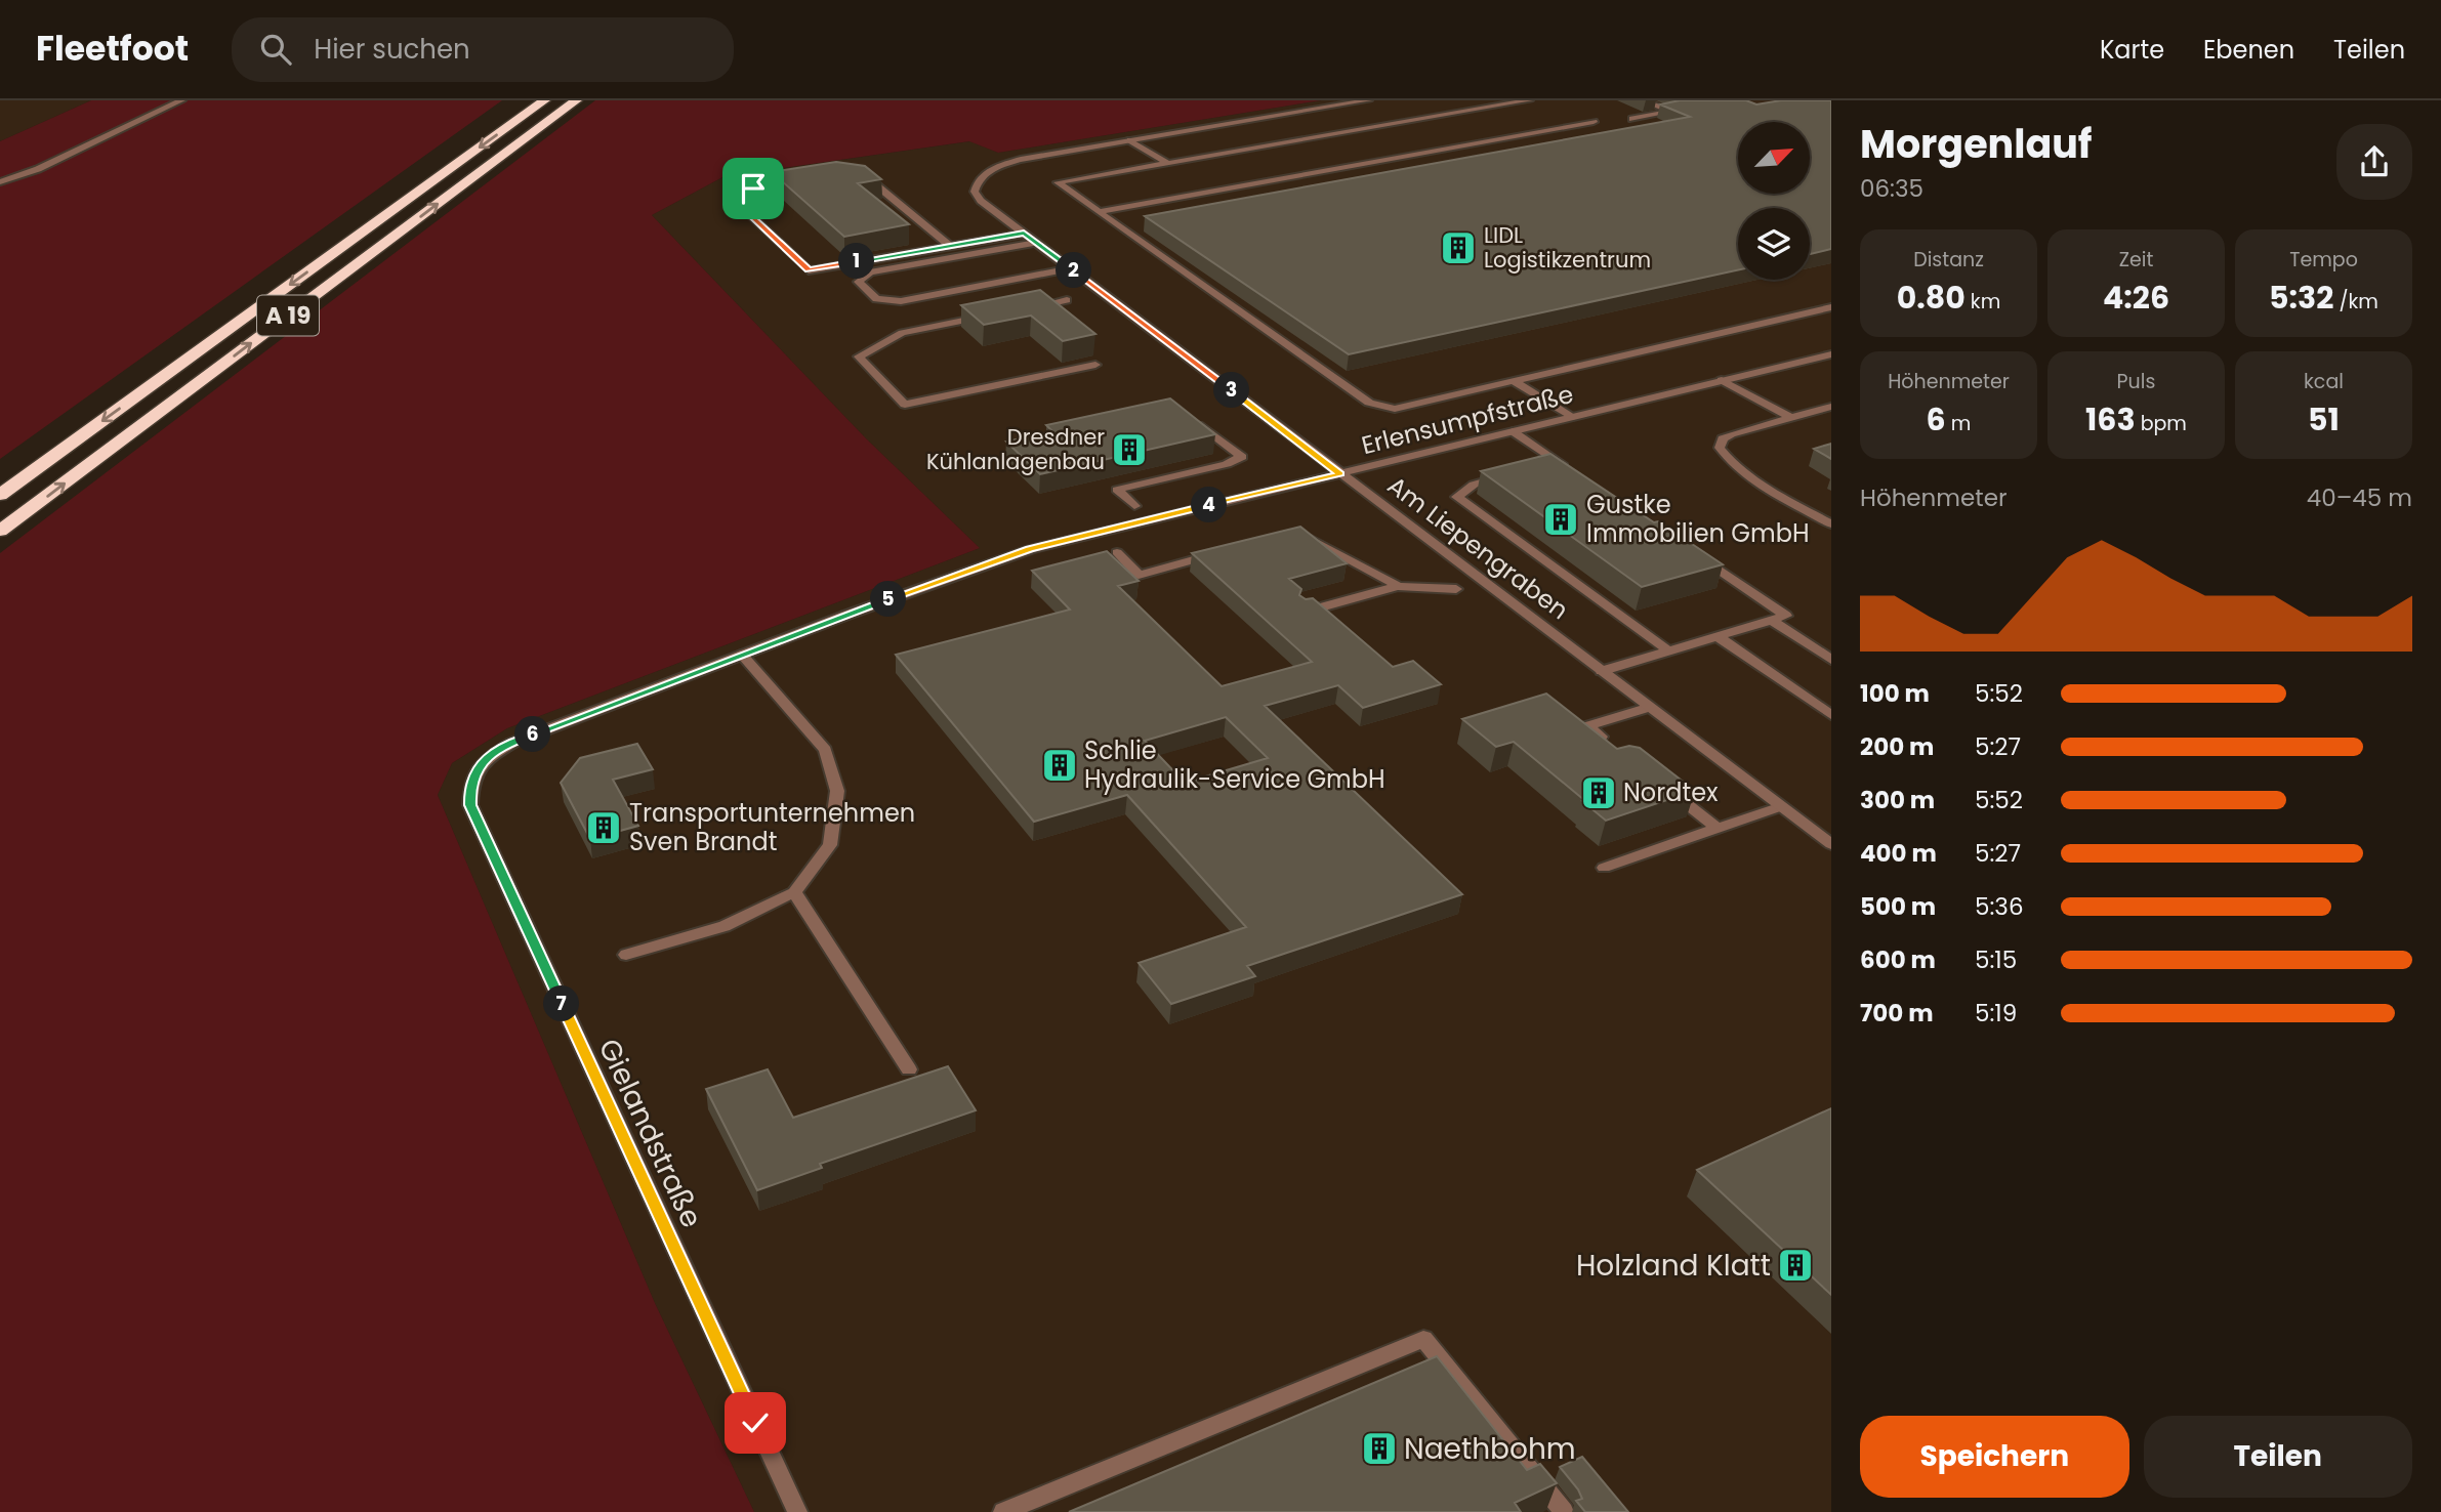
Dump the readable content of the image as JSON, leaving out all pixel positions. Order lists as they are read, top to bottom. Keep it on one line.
{"streets":{"highway":["A 19"],"street":["Erlensumpfstraße","Am Liepengraben","Gielandstraße"]},"crossings":[["Erlensumpfstraße","Am Liepengraben"],["Erlensumpfstraße","Gielandstraße"]],"places":{"building":["LIDL Logistikzentrum","Dresdner Kühlanlagenbau","Gustke Immobilien GmbH","Schlie Hydraulik-Service GmbH","Nordtex","Transportunternehmen Sven Brandt","Holzland Klatt","Naethbohm"]},"north":"top right","page":{"header":"Fleetfoot","search":"Hier suchen","nav":["Karte","Ebenen","Teilen"],"heading":["Morgenlauf","06:35"],"stats":[["Distanz","0.80 km"],["Zeit","4:26"],["Tempo","5:32 /km"],["Höhenmeter","6 m"],["Puls","163 bpm"],["kcal","51"]],"pins":["1","2","3","4","5","6","7"],"chart":["Höhenmeter","40–45 m"],"list":[{"name":"100 m","note":"5:52"},{"name":"200 m","note":"5:27"},{"name":"300 m","note":"5:52"},{"name":"400 m","note":"5:27"},{"name":"500 m","note":"5:36"},{"name":"600 m","note":"5:15"},{"name":"700 m","note":"5:19"}],"buttons":["Speichern","Teilen"]}}
